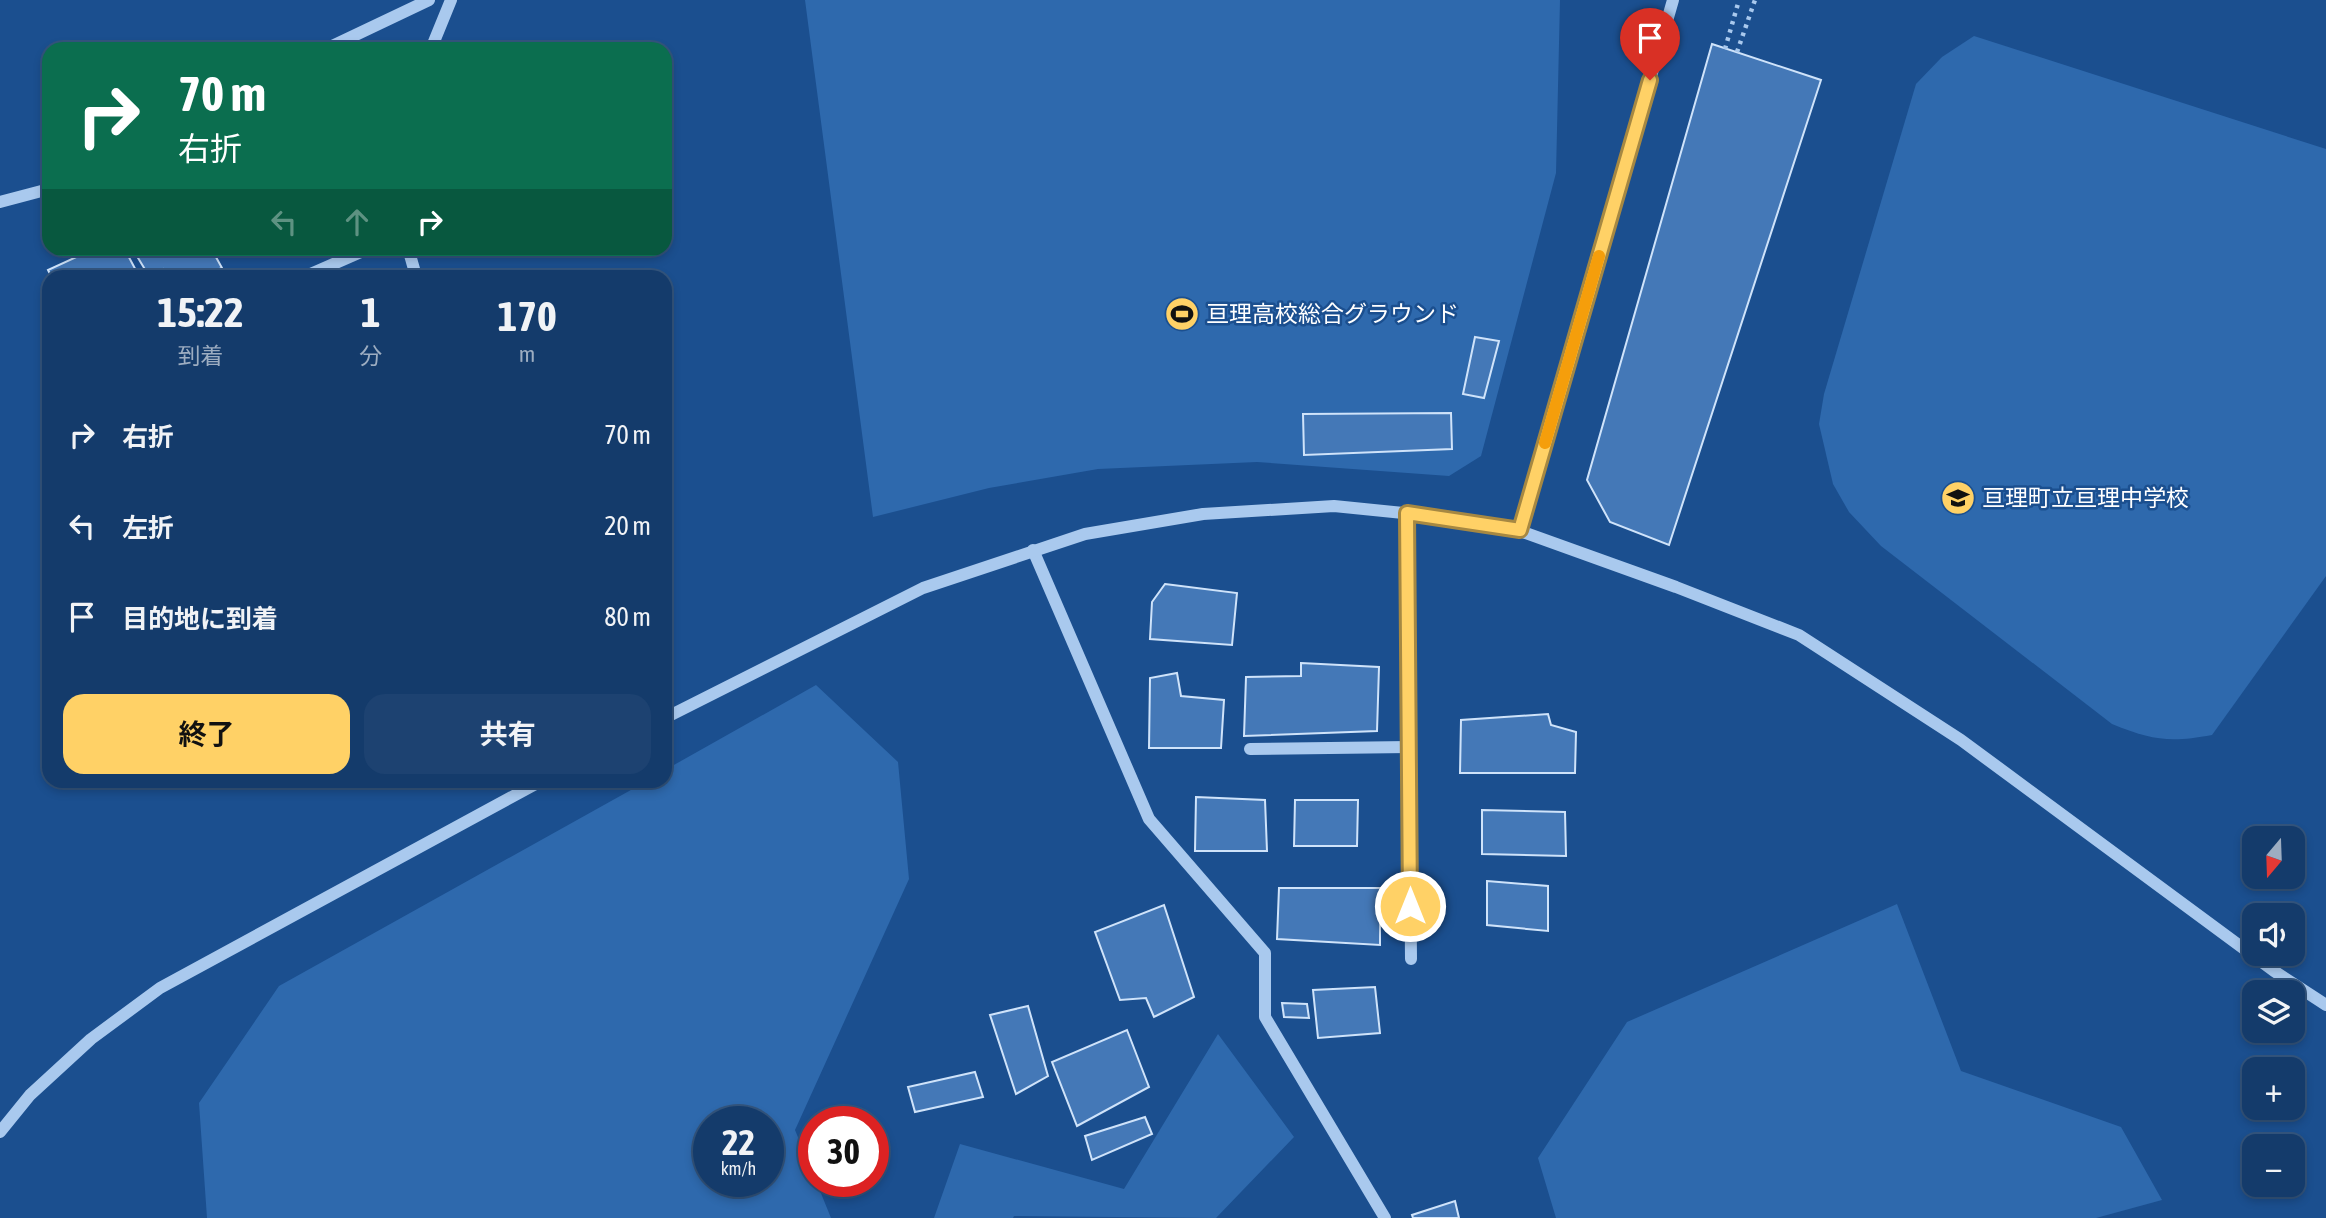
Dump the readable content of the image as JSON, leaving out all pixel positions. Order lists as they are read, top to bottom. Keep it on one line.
{"places":{"sports":["亘理高校総合グラウンド"],"school or university":["亘理町立亘理中学校"]},"north":"bottom","page":{"turn":["70 m","右折"],"eta":["15:22","到着","1","分","170","m"],"list":[{"name":"右折","value":"70 m"},{"name":"左折","value":"20 m"},{"name":"目的地に到着","value":"80 m"}],"buttons":["終了","共有"],"map_buttons":["+","−"],"speed":"22 km/h","limit":"30"}}
